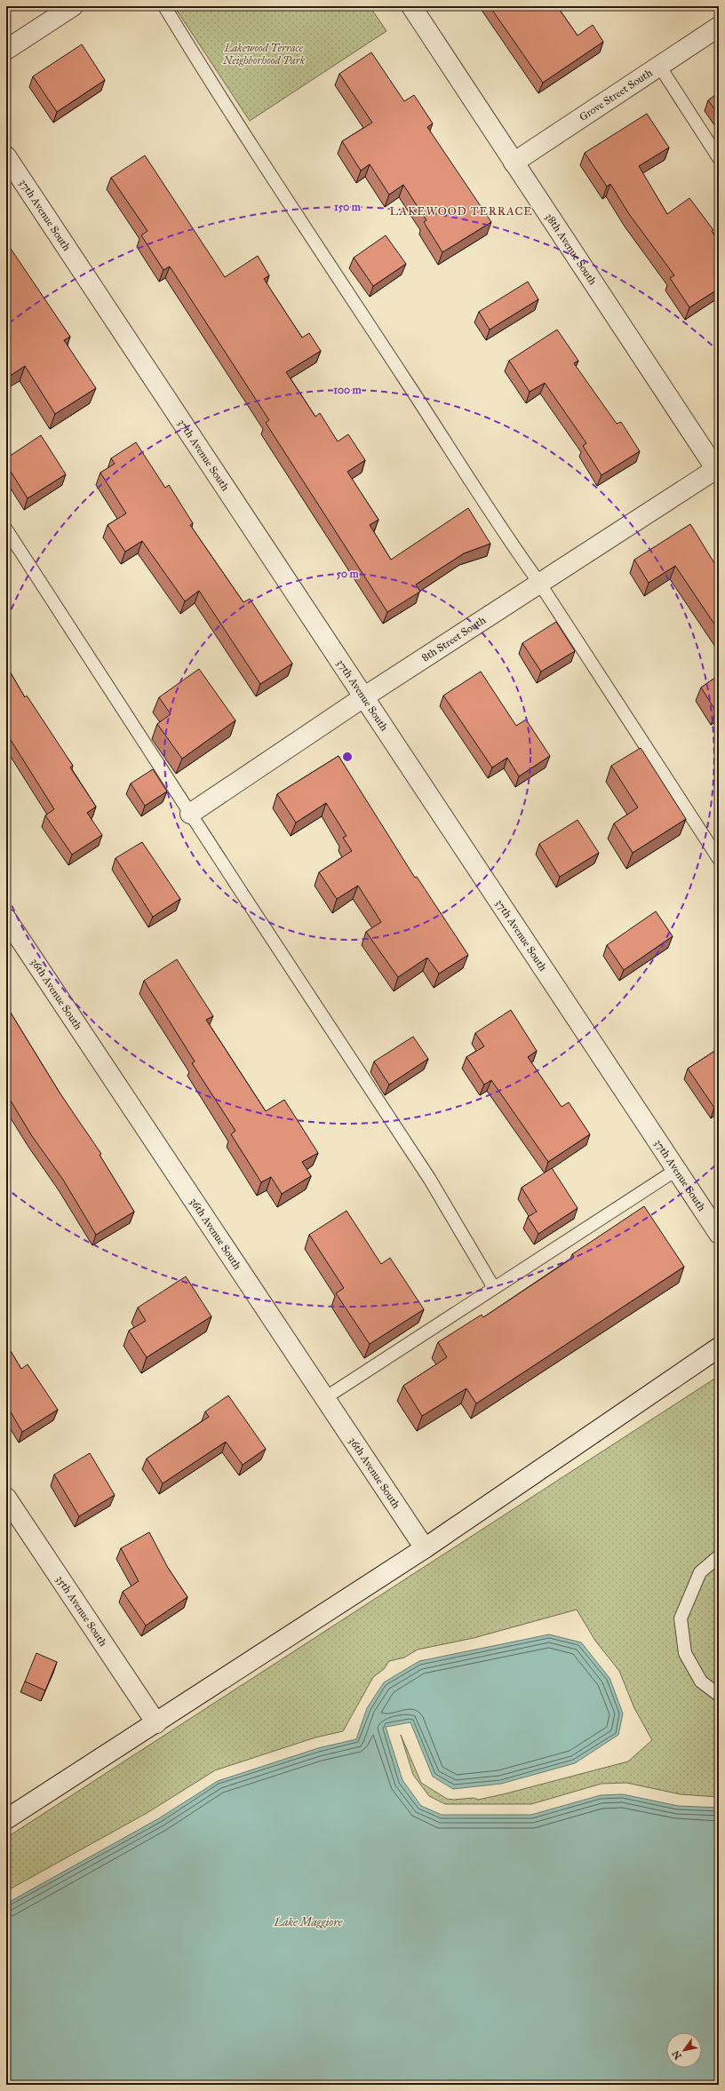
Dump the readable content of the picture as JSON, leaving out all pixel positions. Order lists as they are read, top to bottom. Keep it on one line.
{"streets":{"street":["Grove Street South","37th Avenue South","38th Avenue South","8th Street South","36th Avenue South","35th Avenue South"]},"crossings":[["Grove Street South","38th Avenue South"],["37th Avenue South","8th Street South"],["38th Avenue South","8th Street South"]],"districts":["LAKEWOOD TERRACE"],"water":["Lake Maggiore"],"parks":["Lakewood Terrace Neighborhood Park"],"north":"bottom left","rings":["150 m","100 m","50 m"]}
